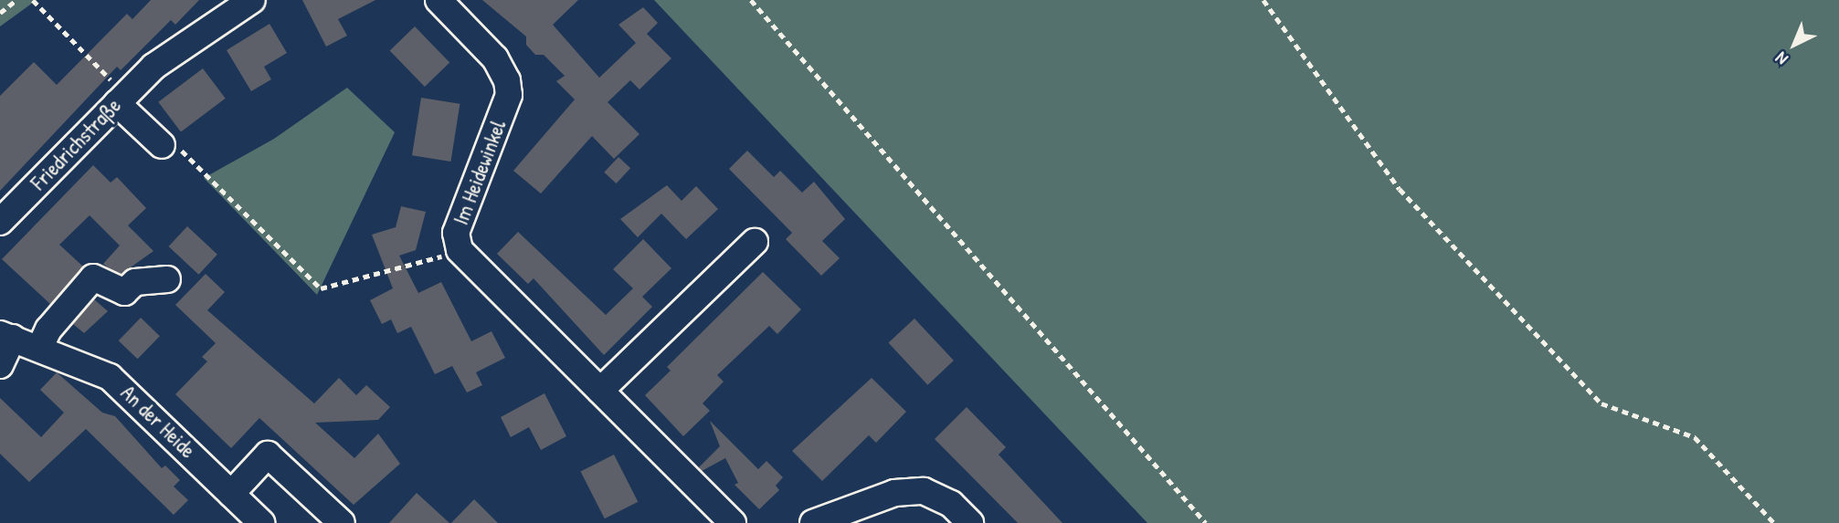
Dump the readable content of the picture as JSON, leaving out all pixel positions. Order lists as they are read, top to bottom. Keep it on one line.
{"streets":{"street":["Friedrichstraße","Im Heidewinkel","An der Heide"]},"north":"bottom left"}
